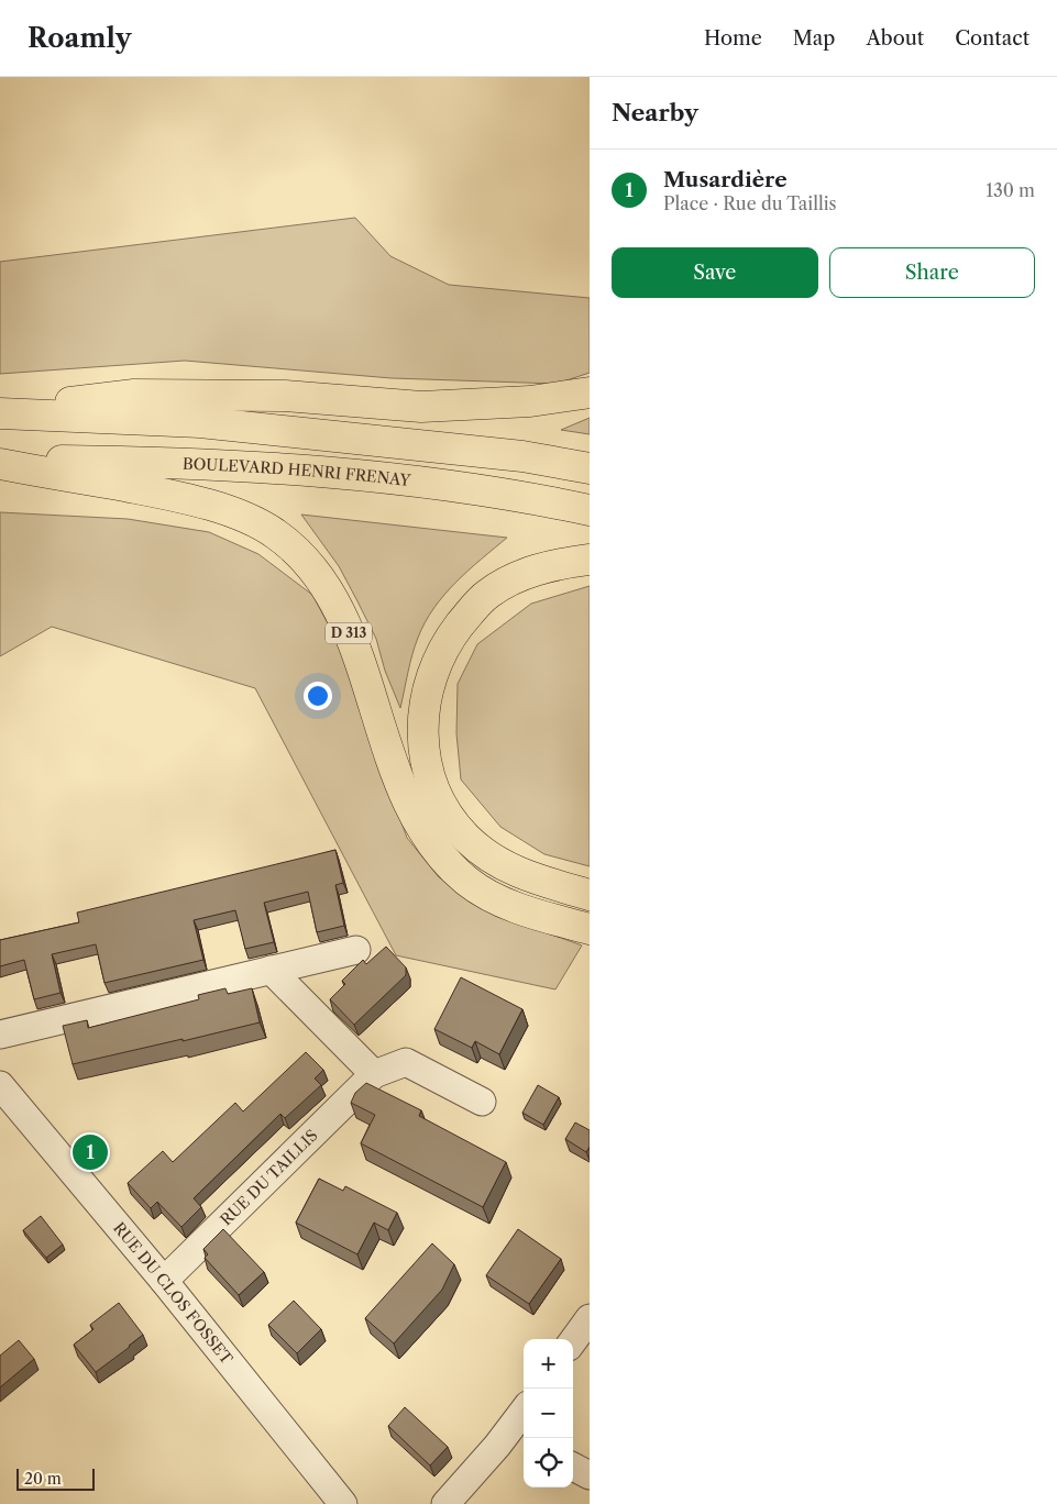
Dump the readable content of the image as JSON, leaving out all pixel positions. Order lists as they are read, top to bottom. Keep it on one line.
{"streets":{"highway":["BOULEVARD HENRI FRENAY","D 313"],"street":["RUE DU TAILLIS","RUE DU CLOS FOSSET"]},"crossings":[["RUE DU TAILLIS","RUE DU CLOS FOSSET"]],"scale_bar":"20 m","page":{"header":"Roamly","nav":["Home","Map","About","Contact"],"heading":"Nearby","list":[{"mark":"1","name":"Musardière","note":"Place · Rue du Taillis","value":"130 m"}],"buttons":["Save","Share"],"pins":"1","map_buttons":["+","−"],"scale":"20 m"}}
